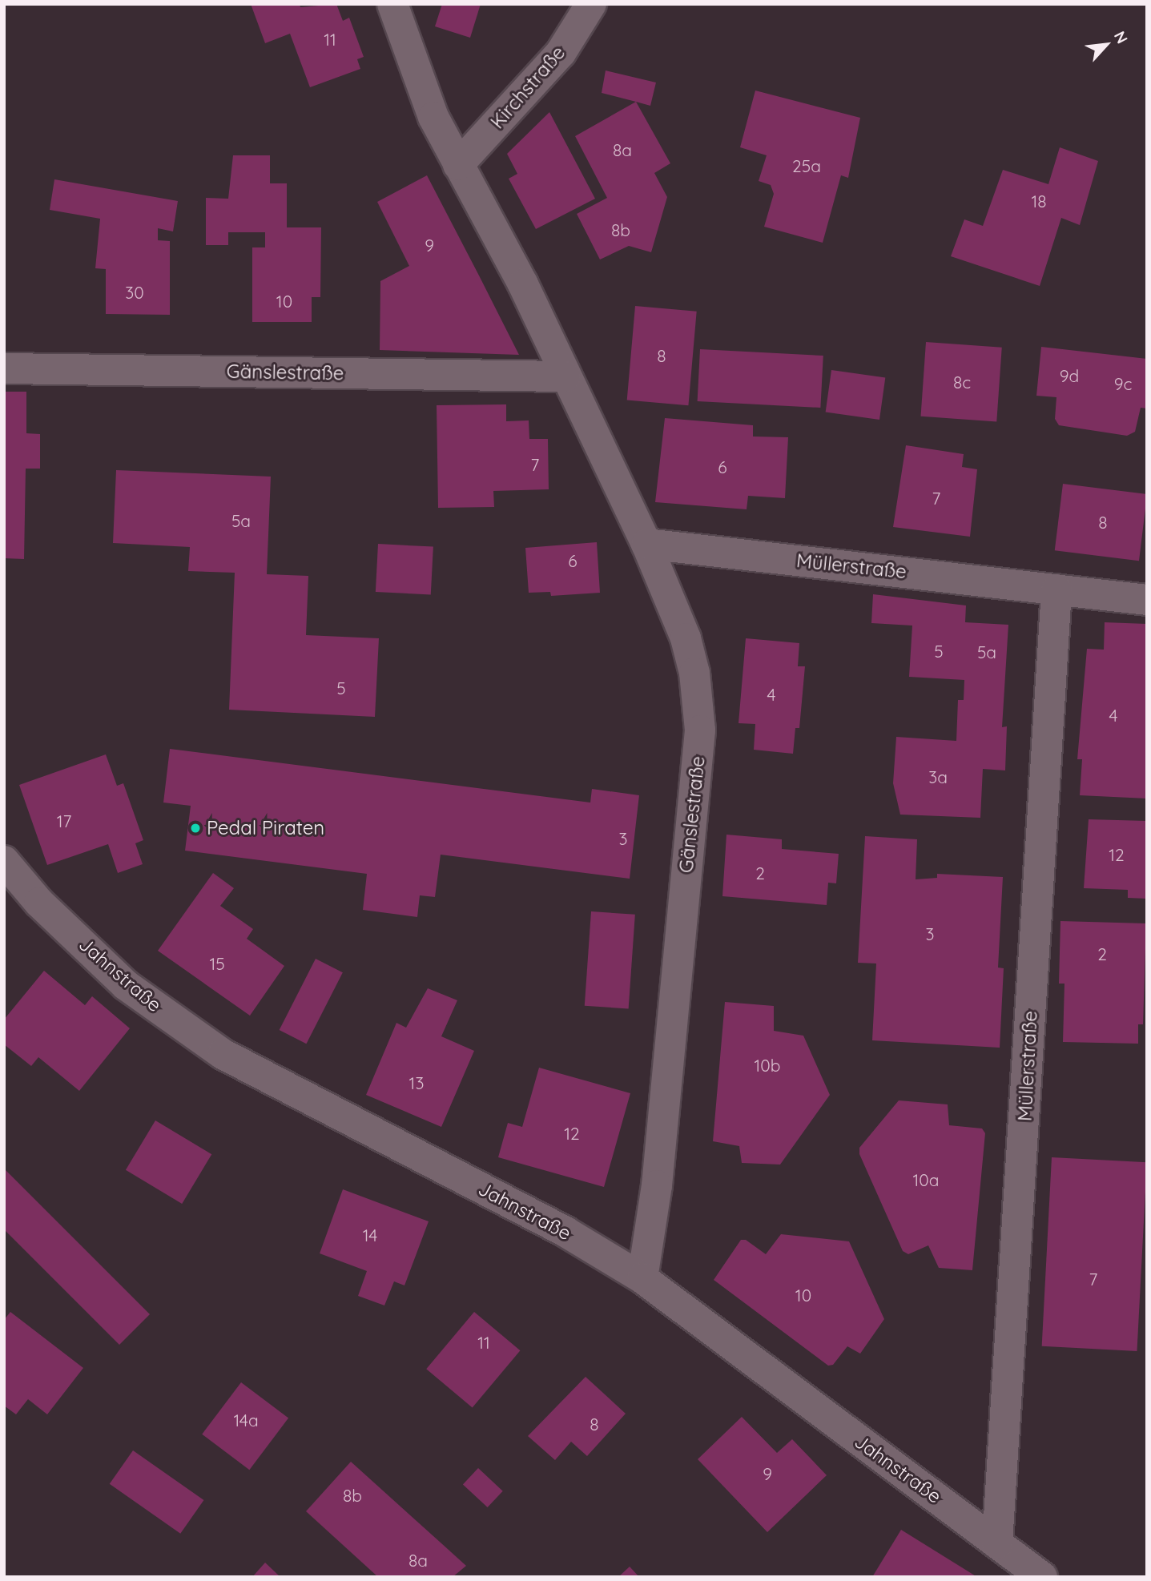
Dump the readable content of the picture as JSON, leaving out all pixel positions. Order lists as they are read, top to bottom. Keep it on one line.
{"streets":{"street":["Kirchstraße","Gänslestraße","Müllerstraße","Jahnstraße"]},"crossings":[["Kirchstraße","Gänslestraße"],["Gänslestraße","Müllerstraße"],["Gänslestraße","Jahnstraße"],["Müllerstraße","Jahnstraße"]],"places":["Pedal Piraten"],"house_numbers":["11","8a","25a","18","8b","9","30","10","8","9d","8c","9c","7","6","7","5a","8","6","5","5a","5","4","4","3a","17","3","12","2","3","2","15","10b","13","12","10a","14","7","10","11","14a","8","9","8b","8a"],"north":"top right"}
